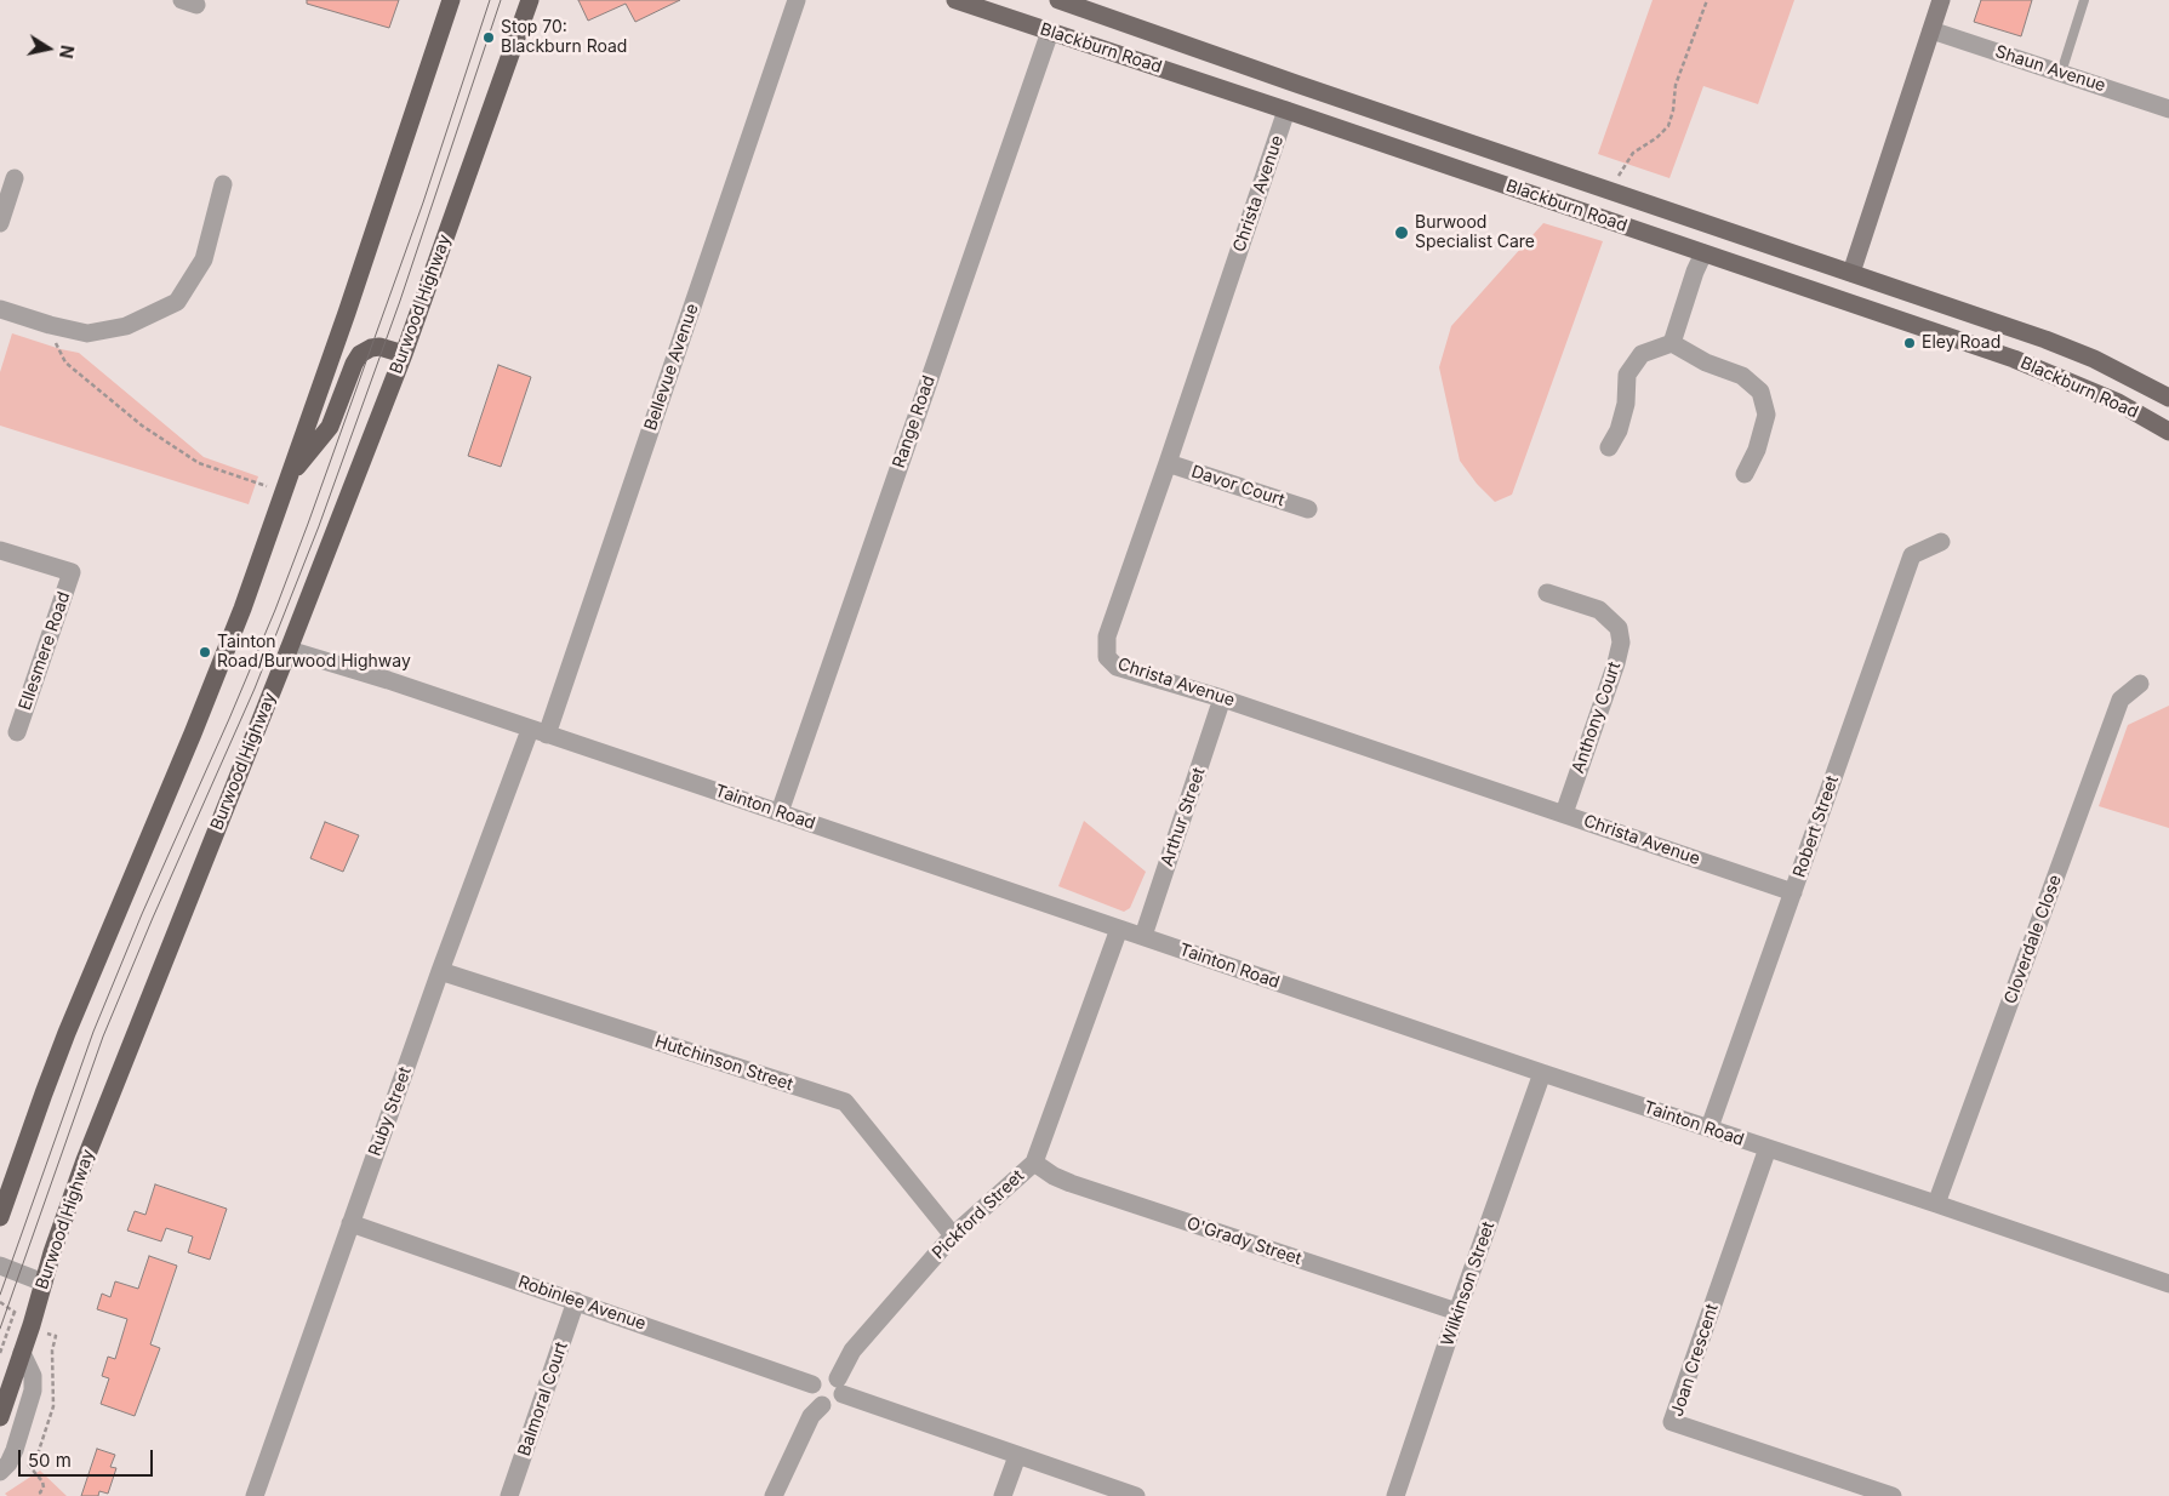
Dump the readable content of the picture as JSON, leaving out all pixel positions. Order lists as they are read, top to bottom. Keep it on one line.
{"streets":{"highway":["Burwood Highway"],"main road":["Blackburn Road"],"street":["Shaun Avenue","Christa Avenue","Bellevue Avenue","Range Road","Davor Court","Ellesmere Road","Anthony Court","Tainton Road","Arthur Street","Robert Street","Cloverdale Close","Hutchinson Street","Ruby Street","Pickford Street","O'Grady Street","Wilkinson Street","Robinlee Avenue","Joan Crescent","Balmoral Court"]},"crossings":[["Blackburn Road","Christa Avenue"],["Blackburn Road","Range Road"],["Christa Avenue","Davor Court"],["Christa Avenue","Anthony Court"],["Christa Avenue","Arthur Street"],["Christa Avenue","Robert Street"],["Burwood Highway","Tainton Road"],["Bellevue Avenue","Tainton Road"],["Bellevue Avenue","Ruby Street"],["Range Road","Tainton Road"],["Tainton Road","Arthur Street"],["Tainton Road","Robert Street"],["Tainton Road","Cloverdale Close"],["Tainton Road","Ruby Street"],["Tainton Road","Pickford Street"],["Tainton Road","Wilkinson Street"],["Tainton Road","Joan Crescent"],["Hutchinson Street","Ruby Street"],["Hutchinson Street","Pickford Street"],["Ruby Street","Robinlee Avenue"],["Pickford Street","O'Grady Street"],["Pickford Street","Robinlee Avenue"],["O'Grady Street","Wilkinson Street"],["Robinlee Avenue","Balmoral Court"]],"places":["Stop 70: Blackburn Road","Burwood Specialist Care","Eley Road","Tainton Road/Burwood Highway"],"scale_bar":"50 m","north":"right"}
